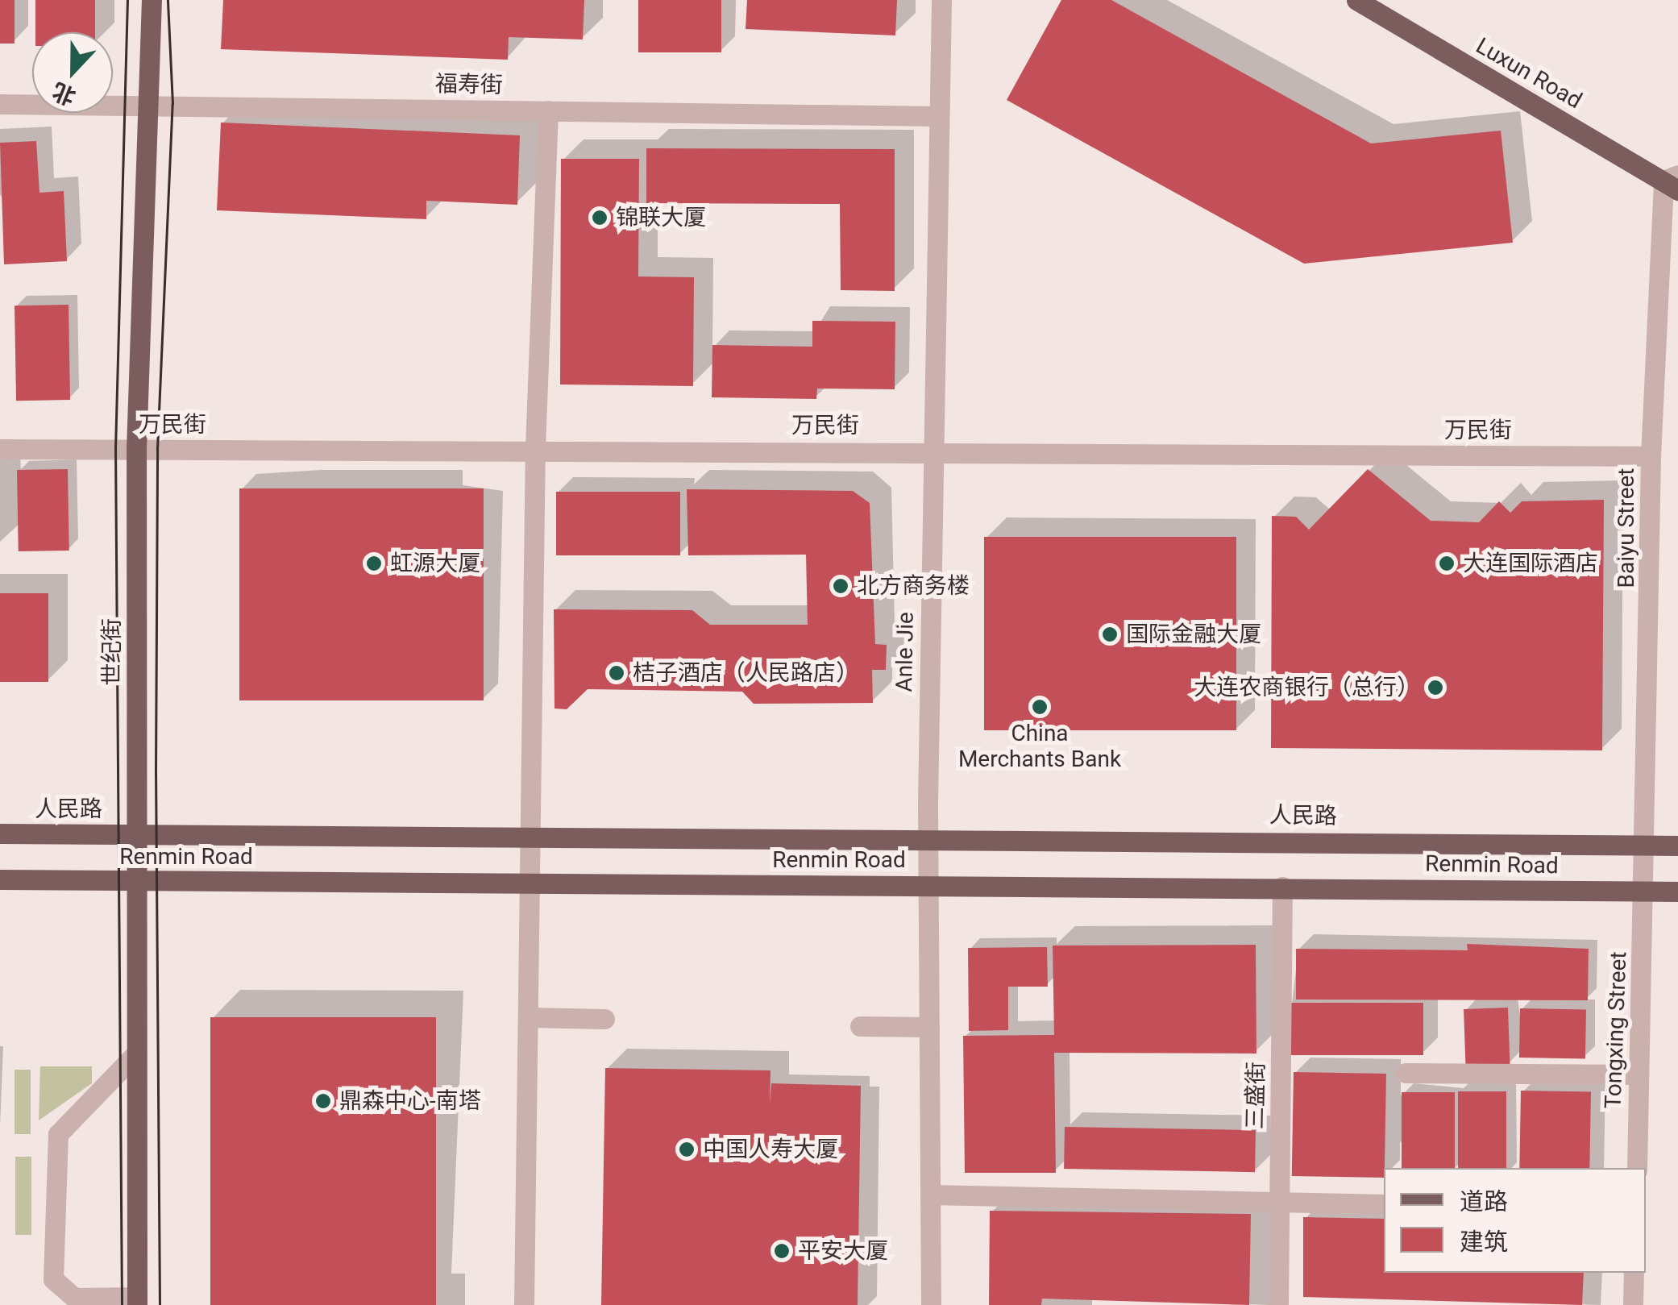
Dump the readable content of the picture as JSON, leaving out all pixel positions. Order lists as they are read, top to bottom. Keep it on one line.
{"streets":{"main road":["Luxun Road","世纪街","人民路","Renmin Road"],"street":["福寿街","万民街","Baiyu Street","Anle Jie","Tongxing Street","三盛街"]},"crossings":[["Luxun Road","Baiyu Street"],["福寿街","世纪街"],["福寿街","Anle Jie"],["万民街","Baiyu Street"],["万民街","世纪街"],["万民街","Anle Jie"],["Baiyu Street","人民路"],["Baiyu Street","Renmin Road"],["Baiyu Street","Tongxing Street"],["世纪街","人民路"],["世纪街","Renmin Road"],["Anle Jie","人民路"],["Anle Jie","Renmin Road"],["人民路","Renmin Road"],["Renmin Road","Tongxing Street"],["Renmin Road","三盛街"]],"places":["锦联大厦","虹源大厦","大连国际酒店","北方商务楼","国际金融大厦","桔子酒店（人民路店）","大连农商银行（总行）","China Merchants Bank","鼎森中心-南塔","中国人寿大厦","平安大厦"],"legend":["道路","建筑"],"north":"bottom"}
